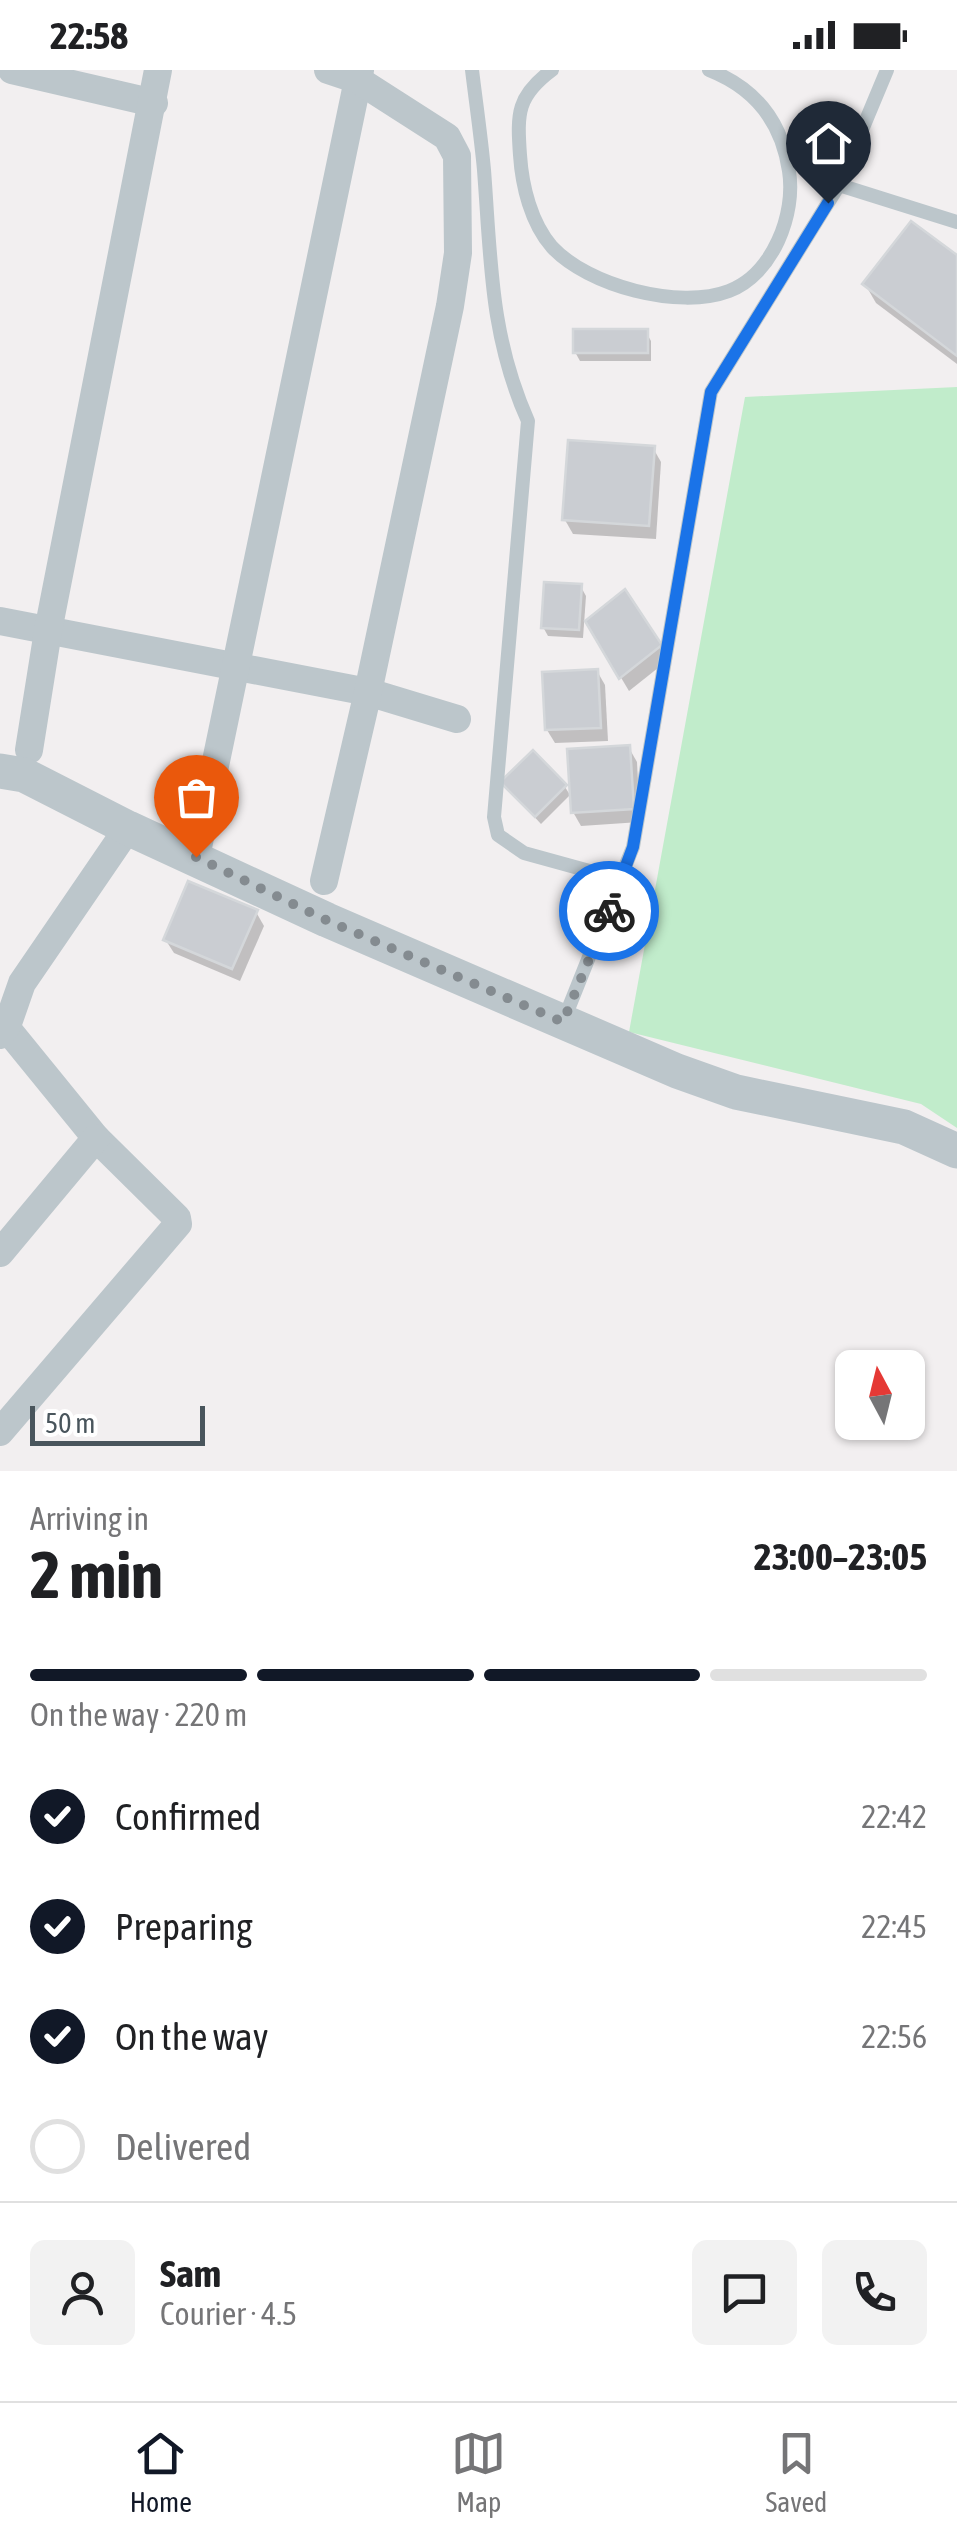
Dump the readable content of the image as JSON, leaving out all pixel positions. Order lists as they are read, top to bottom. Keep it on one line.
{"scale_bar":"50 m","north":"top","page":{"status":"22:58","scale":"50 m","heading":["2 min","Arriving in","23:00–23:05"],"panel":["Sam","Courier · 4.5"],"bar":"On the way · 220 m","list":[["Confirmed","22:42"],["Preparing","22:45"],["On the way","22:56"],"Delivered"],"tabs":["Home","Map","Saved"]}}
